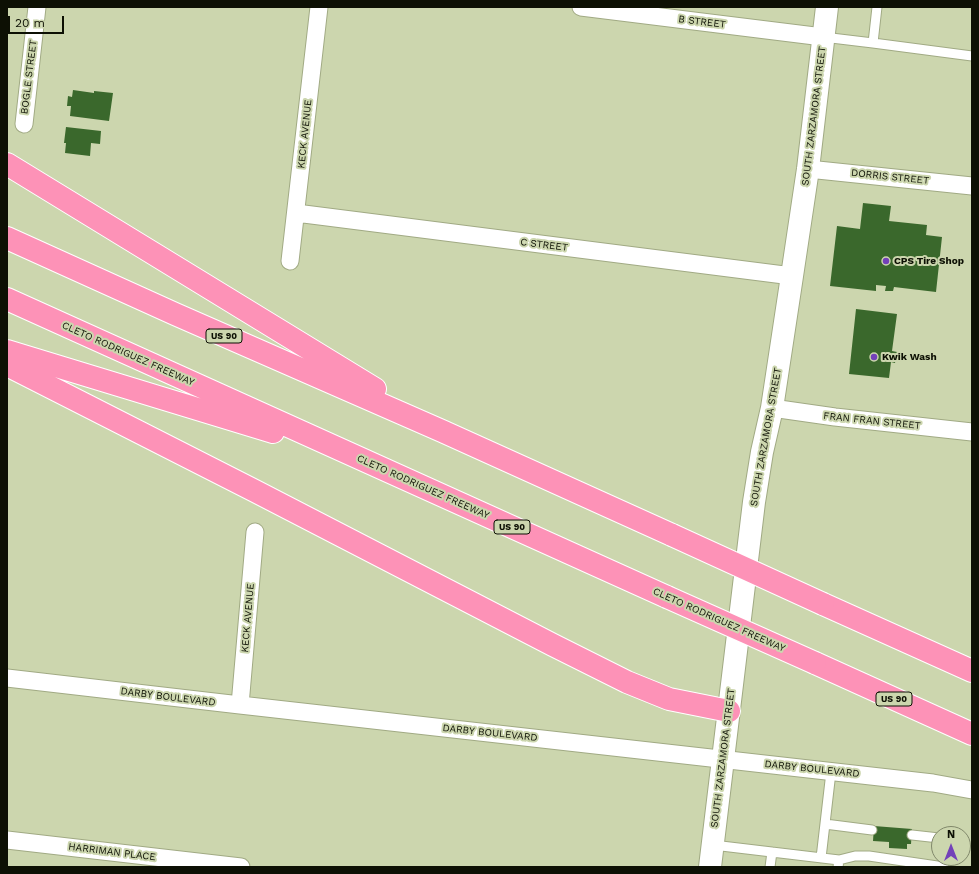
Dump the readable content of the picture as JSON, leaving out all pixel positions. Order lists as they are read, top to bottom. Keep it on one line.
{"streets":{"highway":["US 90","CLETO RODRIGUEZ FREEWAY"],"main road":["SOUTH ZARZAMORA STREET"],"street":["B STREET","BOGLE STREET","KECK AVENUE","DORRIS STREET","C STREET","FRAN FRAN STREET","DARBY BOULEVARD","HARRIMAN PLACE"]},"crossings":[["B STREET","SOUTH ZARZAMORA STREET"],["SOUTH ZARZAMORA STREET","DORRIS STREET"],["SOUTH ZARZAMORA STREET","C STREET"],["SOUTH ZARZAMORA STREET","FRAN FRAN STREET"],["SOUTH ZARZAMORA STREET","DARBY BOULEVARD"],["KECK AVENUE","C STREET"],["KECK AVENUE","DARBY BOULEVARD"]],"places":["CPS Tire Shop","Kwik Wash"],"scale_bar":"20 m","north":"top"}
